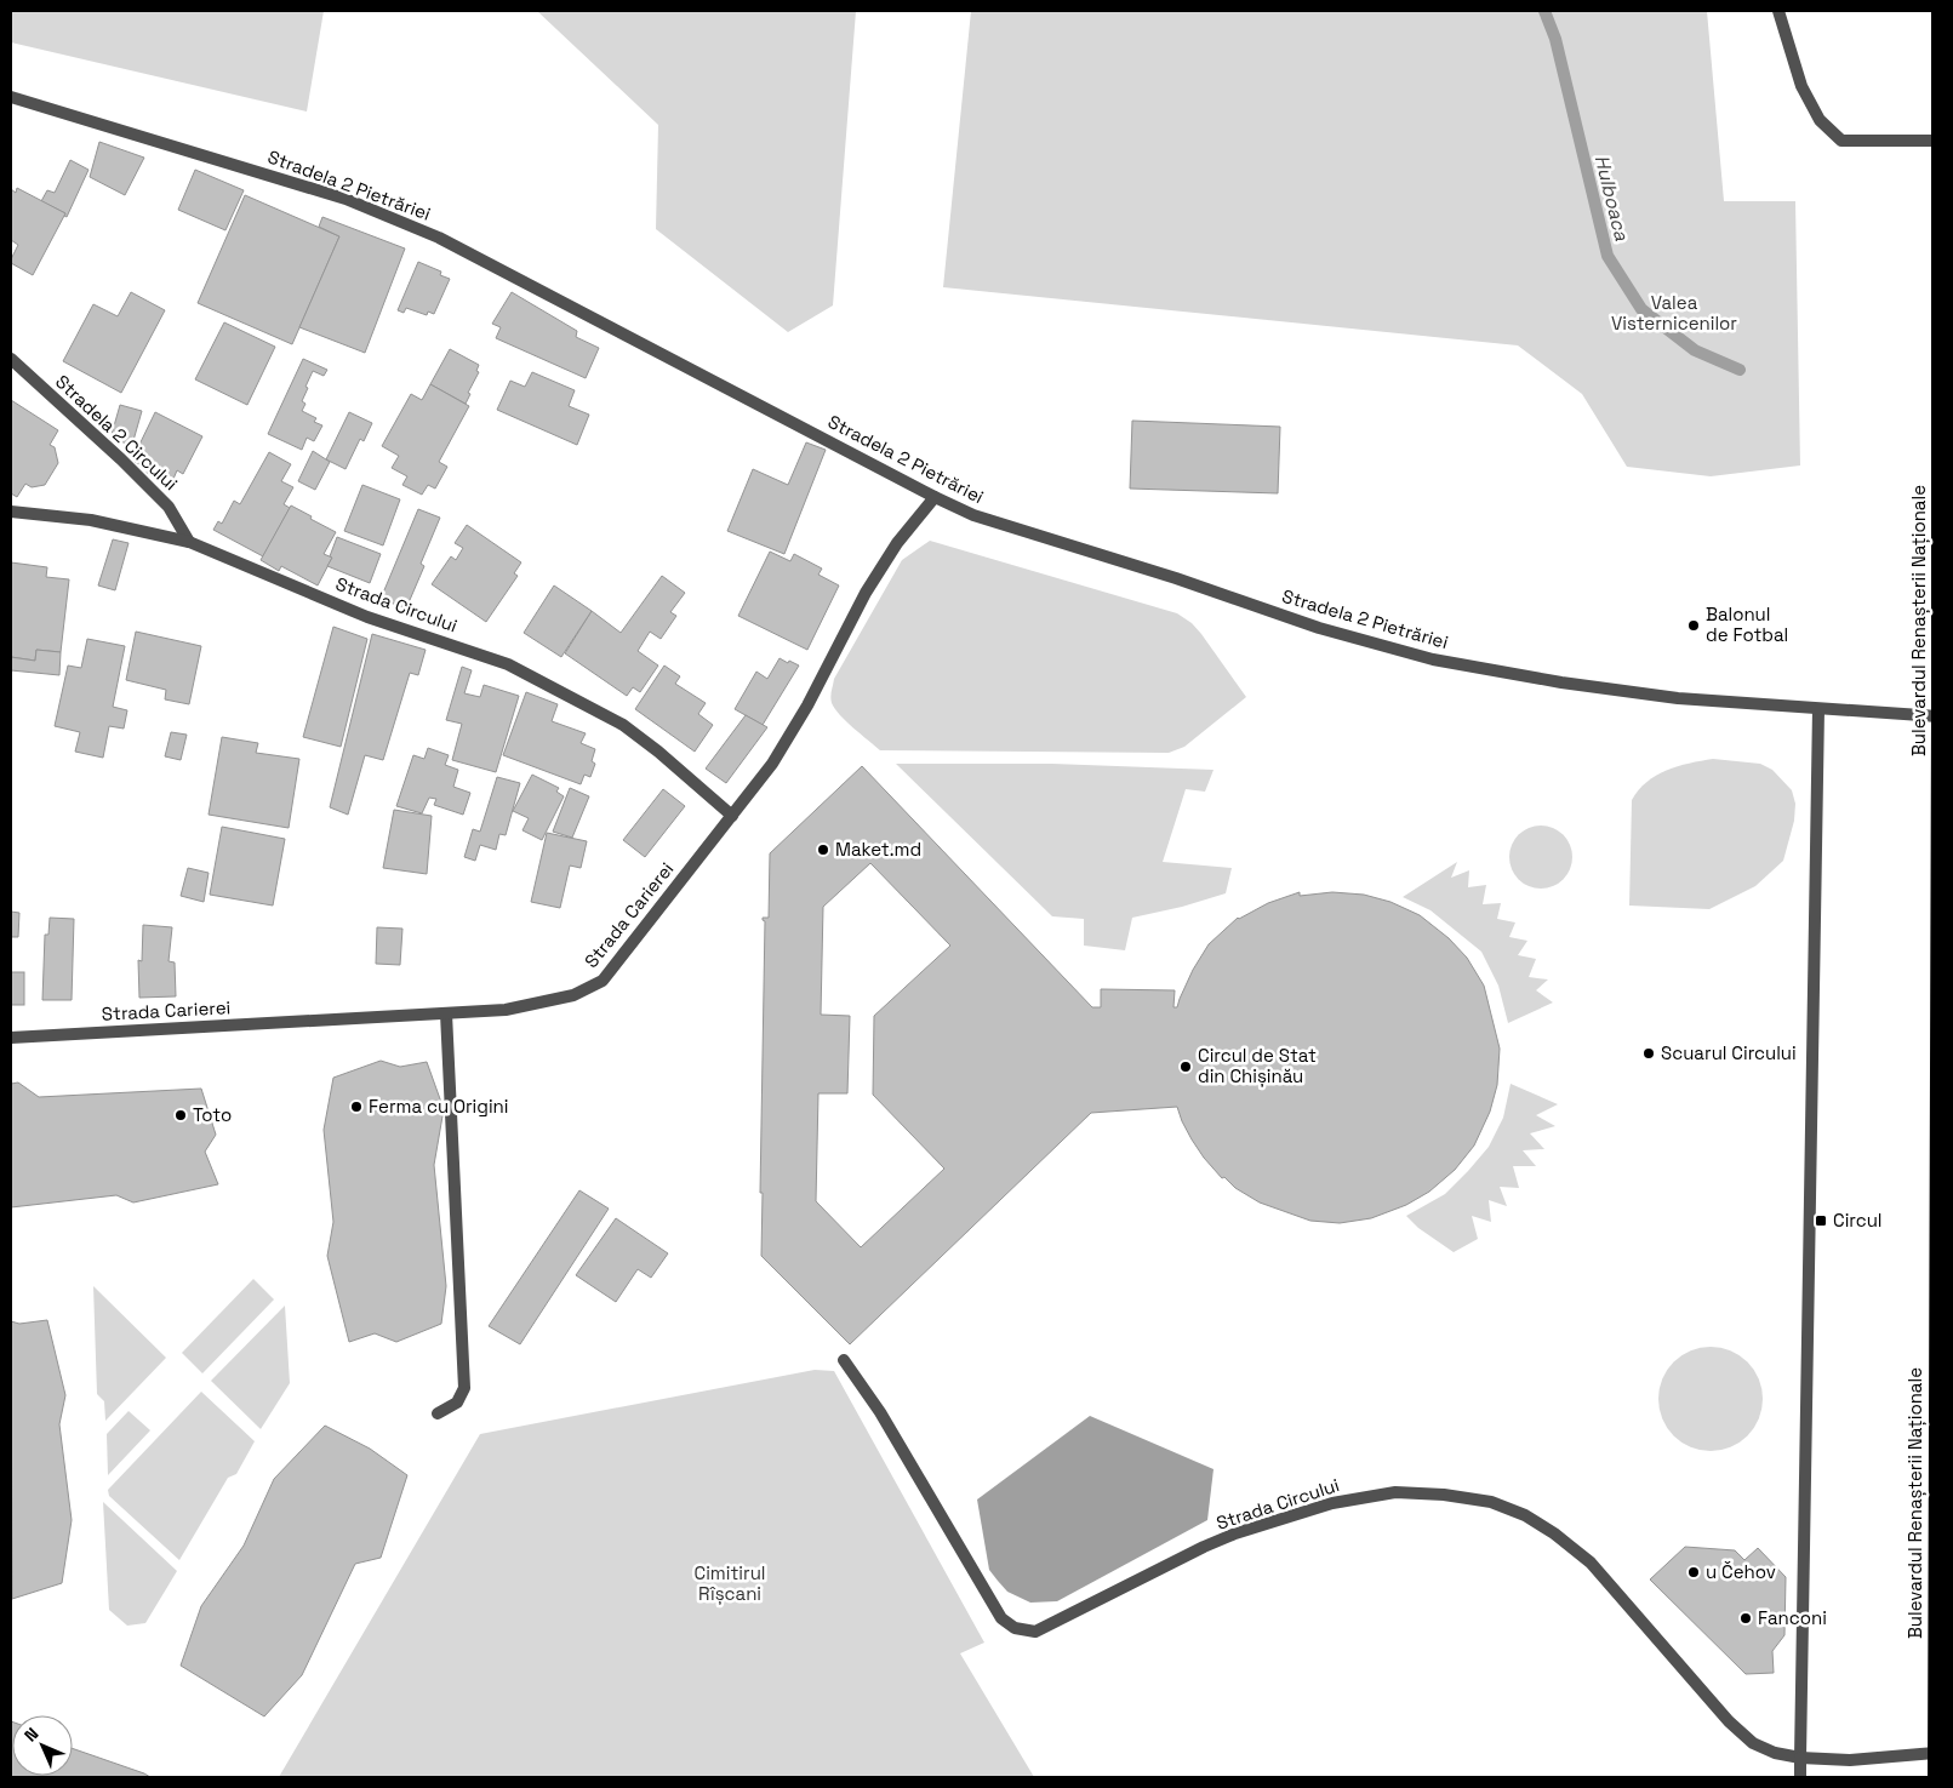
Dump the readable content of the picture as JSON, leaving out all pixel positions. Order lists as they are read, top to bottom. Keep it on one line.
{"streets":{"main road":["Bulevardul Renașterii Naționale"],"street":["Stradela 2 Pietrăriei","Stradela 2 Circului","Strada Circului","Strada Carierei"]},"crossings":[["Stradela 2 Pietrăriei","Bulevardul Renașterii Naționale"],["Stradela 2 Pietrăriei","Strada Carierei"],["Stradela 2 Circului","Strada Circului"],["Strada Circului","Bulevardul Renașterii Naționale"],["Strada Circului","Strada Carierei"]],"water":["Hulboaca"],"parks":["Valea Visternicenilor","Cimitirul Rîșcani"],"places":{"other":["Balonul de Fotbal","Maket.md","Scuarul Circului","Circul de Stat din Chișinău","Ferma cu Origini","Toto","u Čehov","Fanconi"],"transit":["Circul"]},"north":"top left"}
